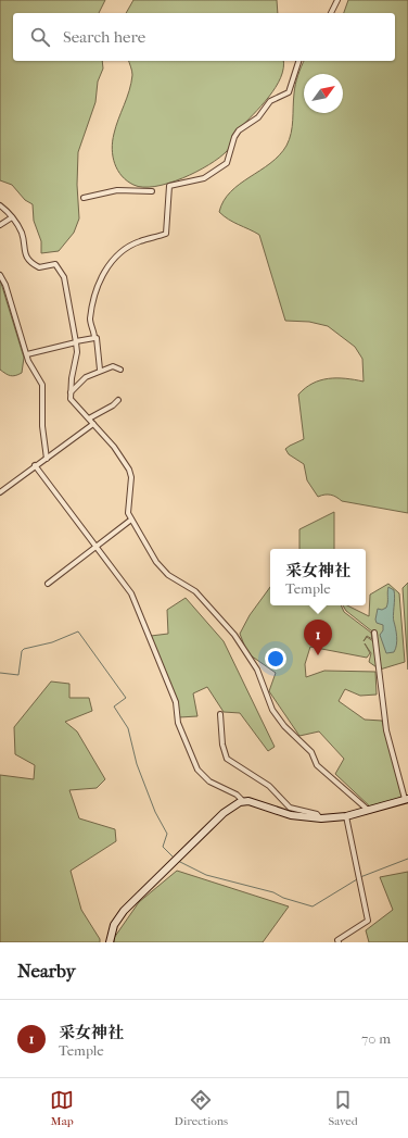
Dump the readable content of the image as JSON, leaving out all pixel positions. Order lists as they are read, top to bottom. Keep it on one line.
{"north":"top right","page":{"search":"Search here","popup":["采女神社","Temple"],"pins":"1","heading":"Nearby","list":[{"mark":"1","name":"采女神社","note":"Temple","value":"70 m"}],"nav":["Map","Directions","Saved"]}}
